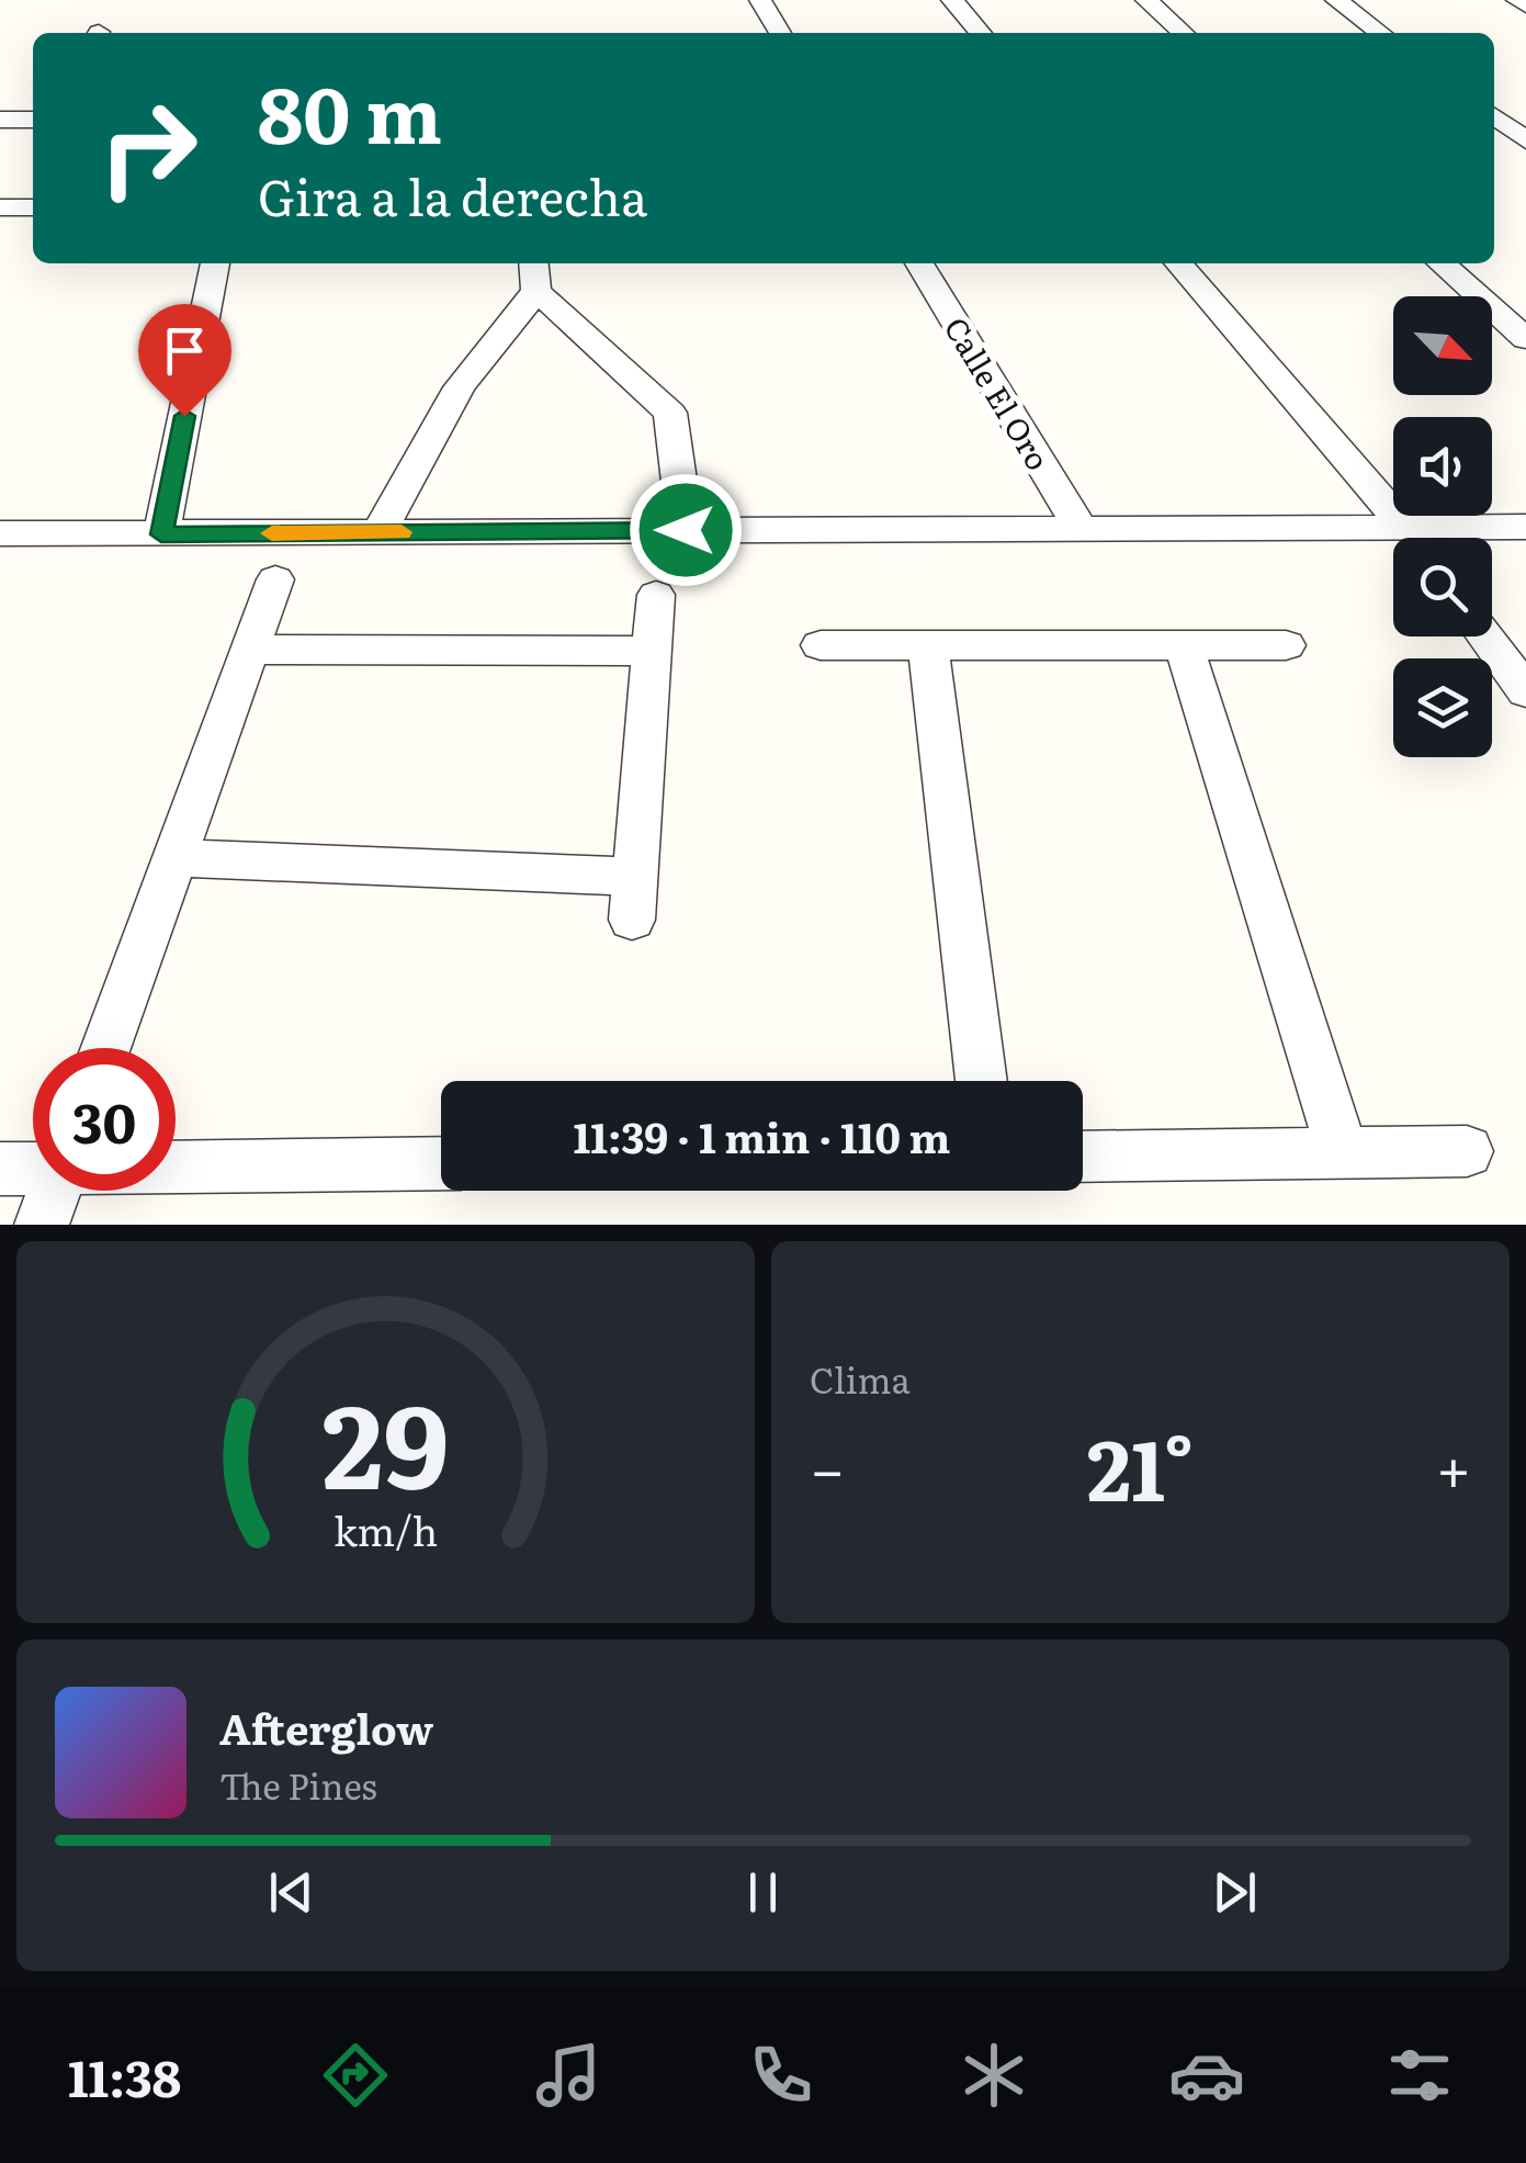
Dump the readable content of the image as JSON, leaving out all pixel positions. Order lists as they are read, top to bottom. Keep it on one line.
{"streets":{"street":["Calle El Oro"]},"north":"bottom right","page":{"turn":["80 m","Gira a la derecha"],"limit":"30","trip":"11:39 · 1 min · 110 m","tile":"Clima","heat":["−","21°","+"],"song":["Afterglow","The Pines"],"tabs":"11:38","gauge":["29","km/h"]}}
